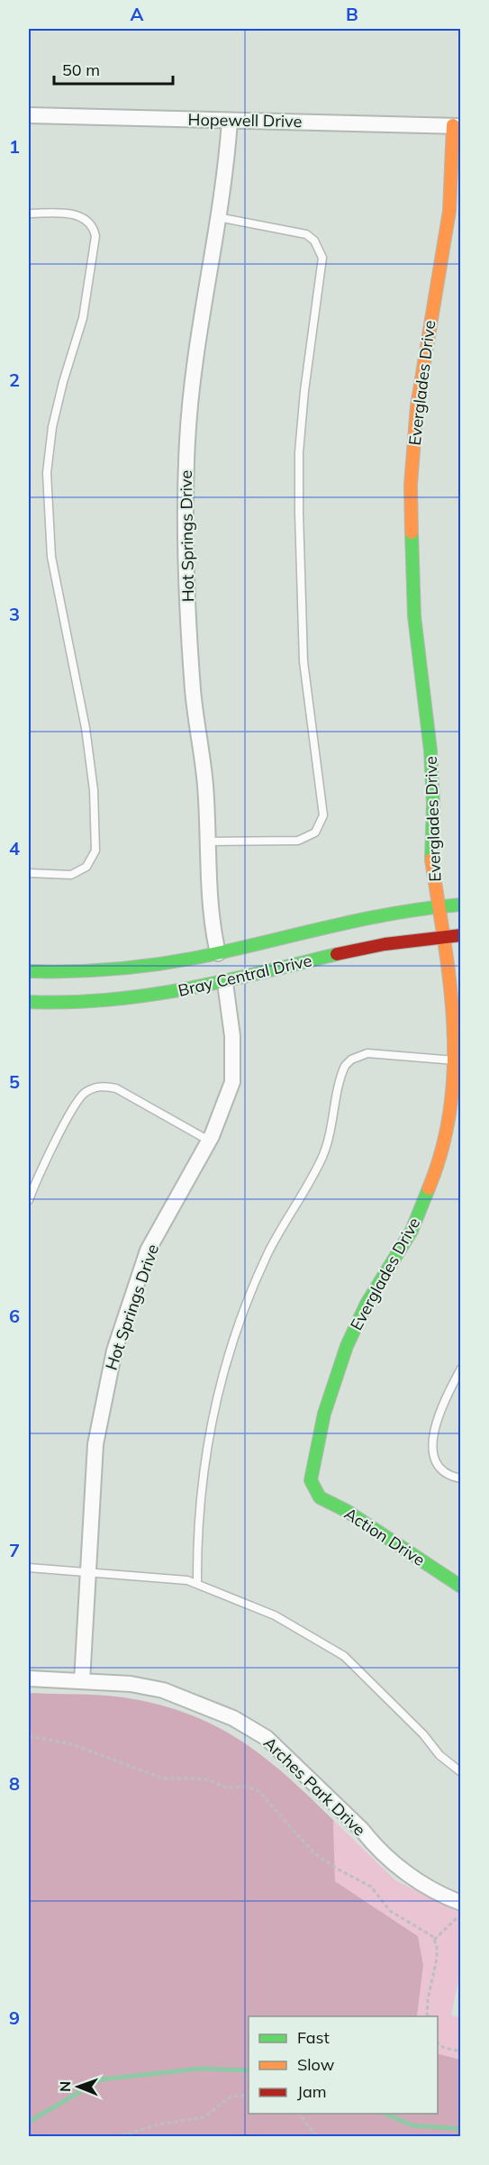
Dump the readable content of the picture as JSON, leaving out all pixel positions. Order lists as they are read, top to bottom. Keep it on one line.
{"streets":{"street":["Hopewell Drive","Everglades Drive","Hot Springs Drive","Bray Central Drive","Action Drive","Arches Park Drive"]},"crossings":[["Hopewell Drive","Everglades Drive"],["Hopewell Drive","Hot Springs Drive"],["Everglades Drive","Bray Central Drive"],["Everglades Drive","Action Drive"],["Hot Springs Drive","Bray Central Drive"],["Hot Springs Drive","Arches Park Drive"]],"legend":["Fast","Slow","Jam"],"scale_bar":"50 m","north":"left","grid":{"columns":["A","B"],"rows":["1","2","3","4","5","6","7","8","9"]}}
